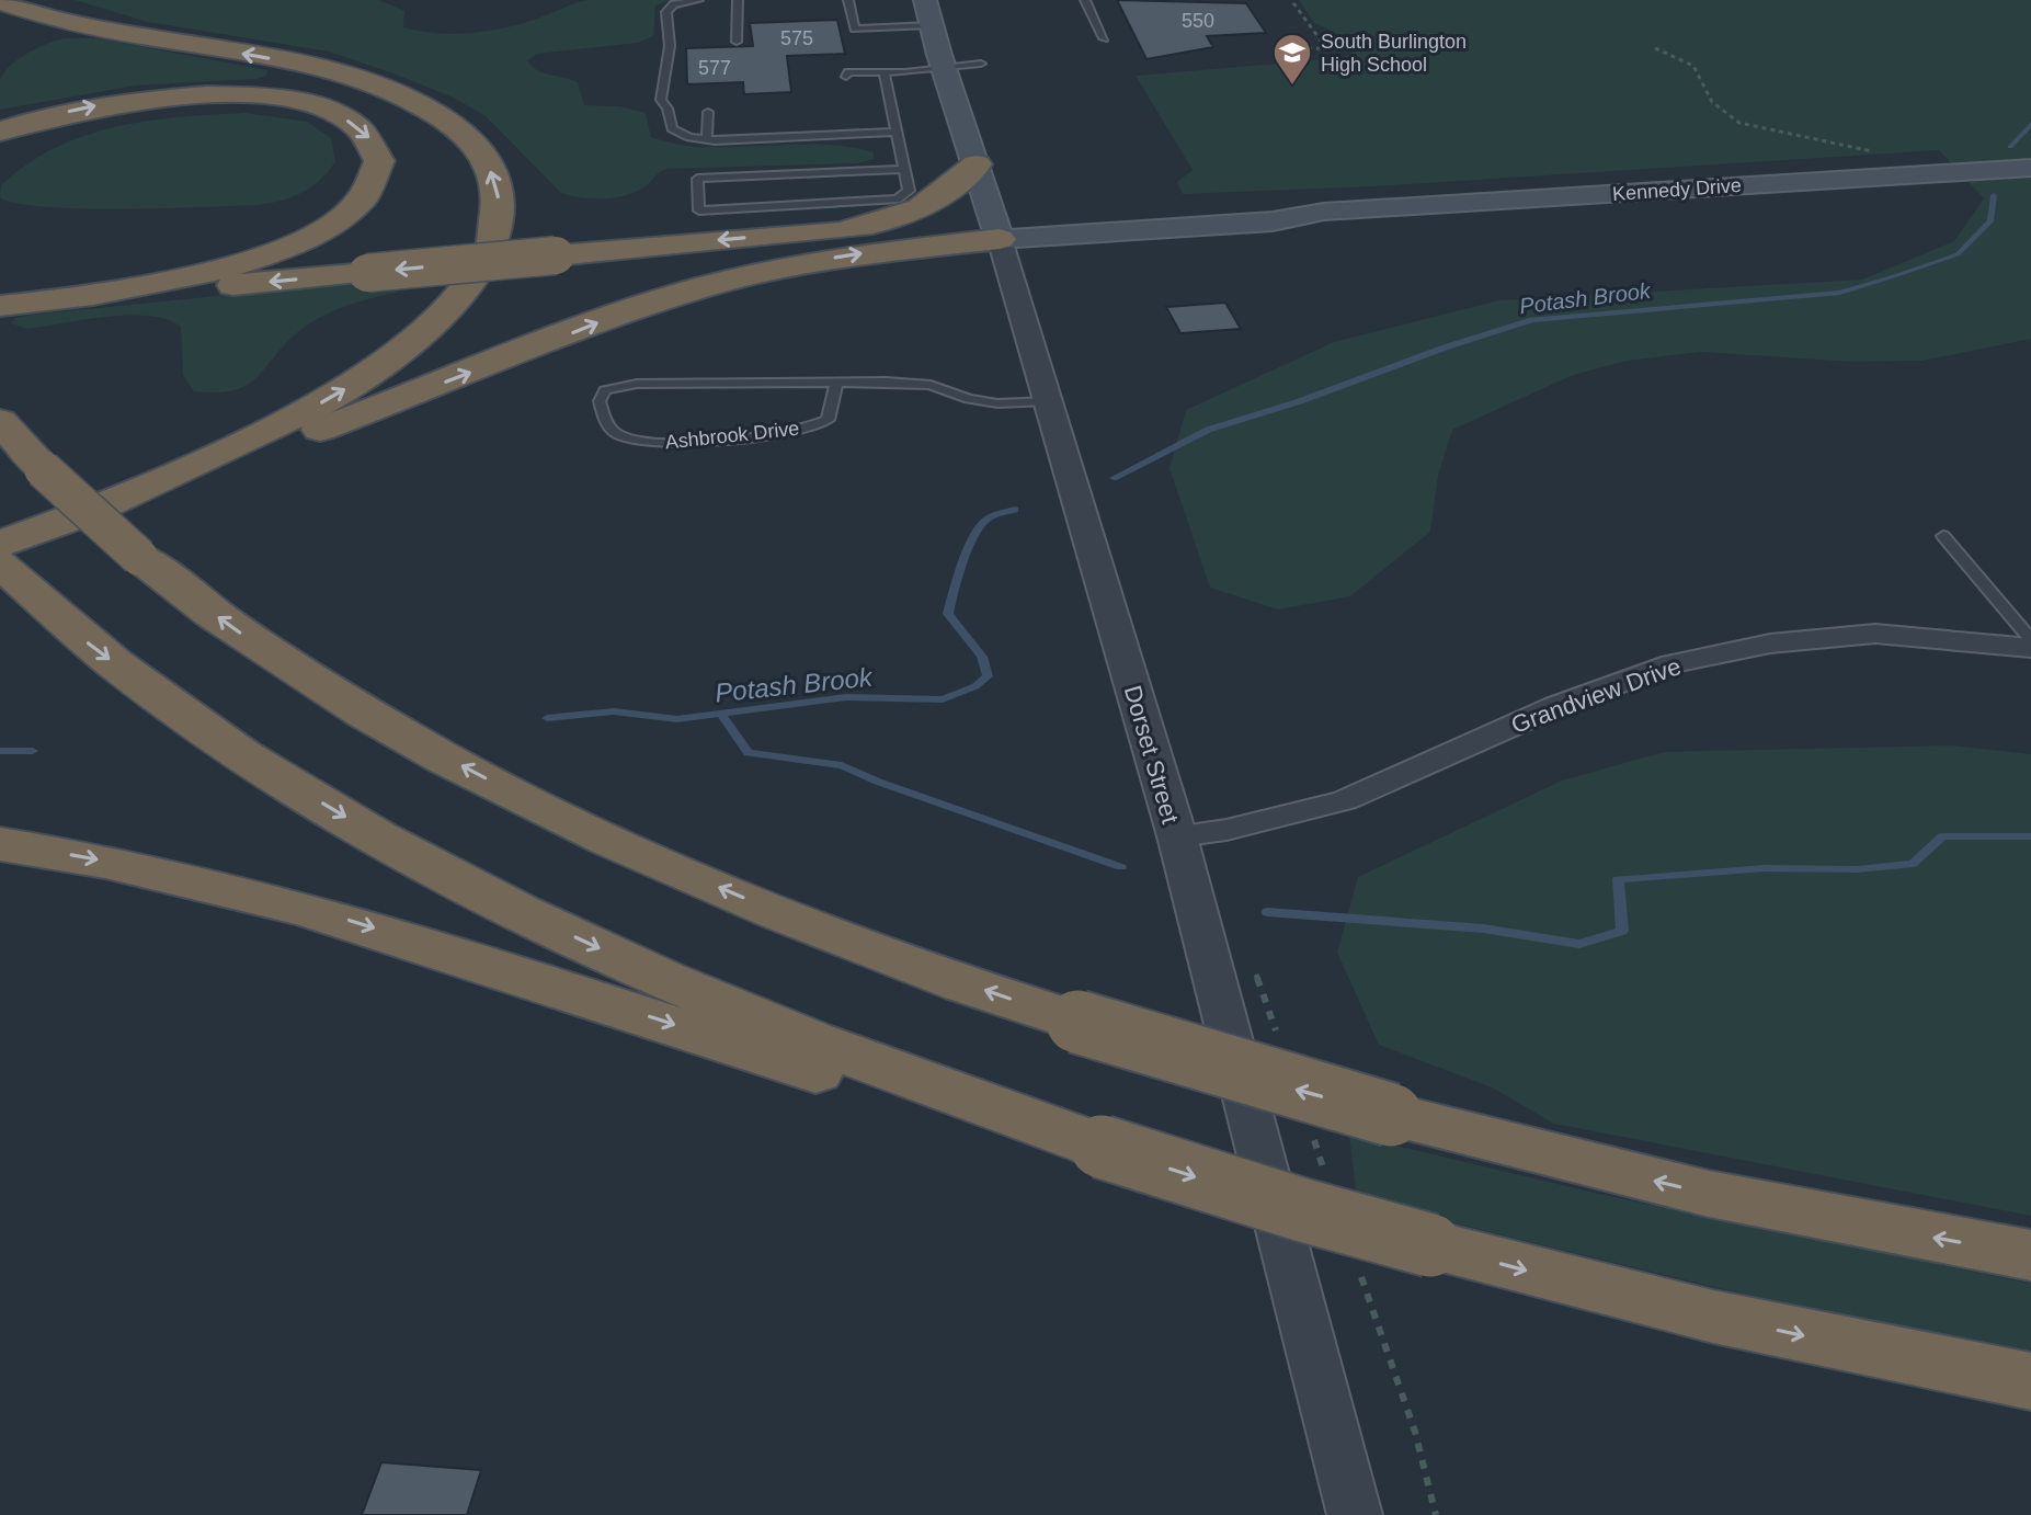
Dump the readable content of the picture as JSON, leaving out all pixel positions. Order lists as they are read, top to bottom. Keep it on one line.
{"streets":{"main road":["Kennedy Drive","Dorset Street"],"street":["Grandview Drive"],"lane":["Ashbrook Drive"]},"crossings":[["Kennedy Drive","Dorset Street"],["Ashbrook Drive","Dorset Street"],["Grandview Drive","Dorset Street"]],"water":["Potash Brook"],"places":{"school or university":["South Burlington High School"]},"house_numbers":["550","575","577"]}
